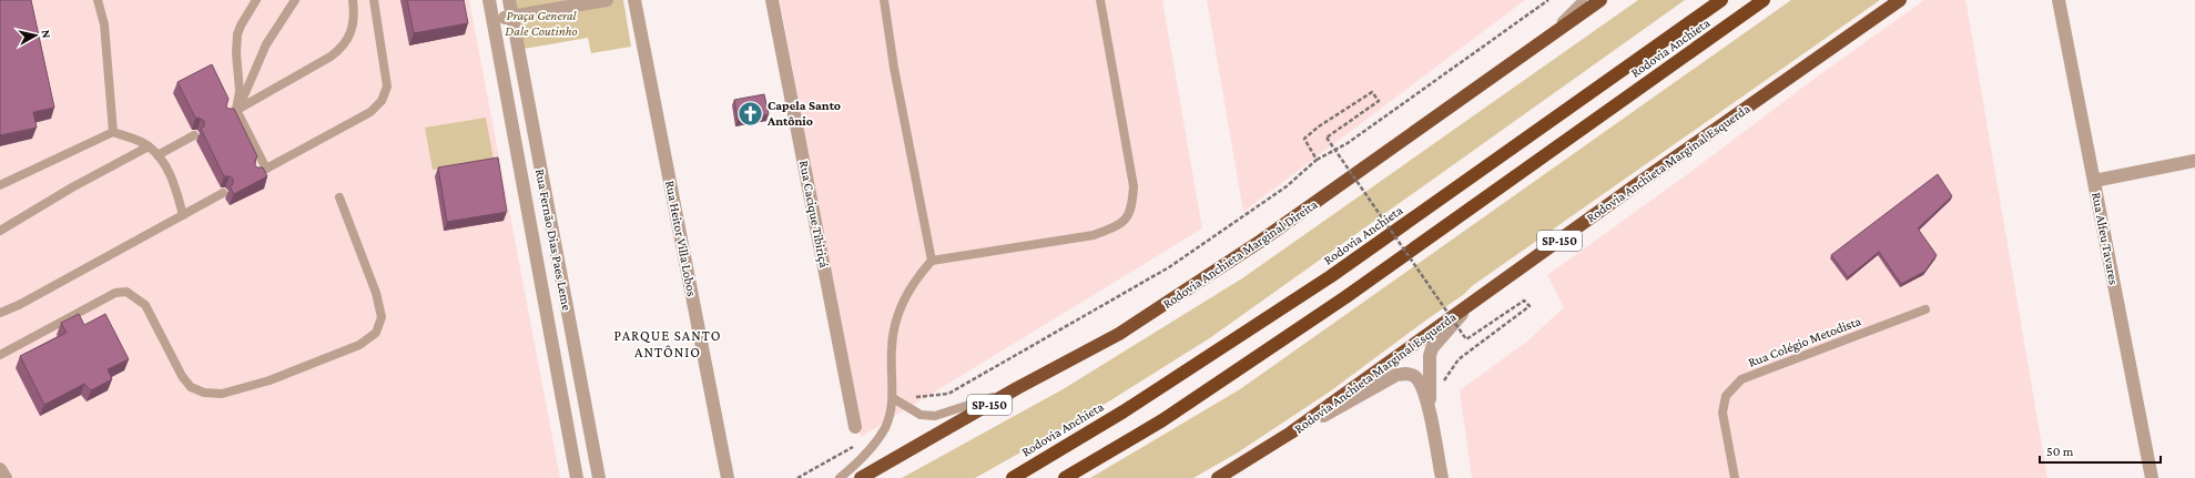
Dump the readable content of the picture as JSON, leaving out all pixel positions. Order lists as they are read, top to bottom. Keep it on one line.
{"streets":{"highway":["Rodovia Anchieta","Rodovia Anchieta Marginal Esquerda","SP-150","Rodovia Anchieta Marginal Direita"],"street":["Rua Cacique Tibiriçá","Rua Heitor Villa Lobos","Rua Alfeu Tavares","Rua Fernão Dias Paes Leme"],"lane":["Rua Colégio Metodista"]},"districts":["PARQUE SANTO ANTÔNIO"],"parks":["Praça General Dale Coutinho"],"places":{"church":["Capela Santo Antônio"]},"scale_bar":"50 m","north":"right"}
